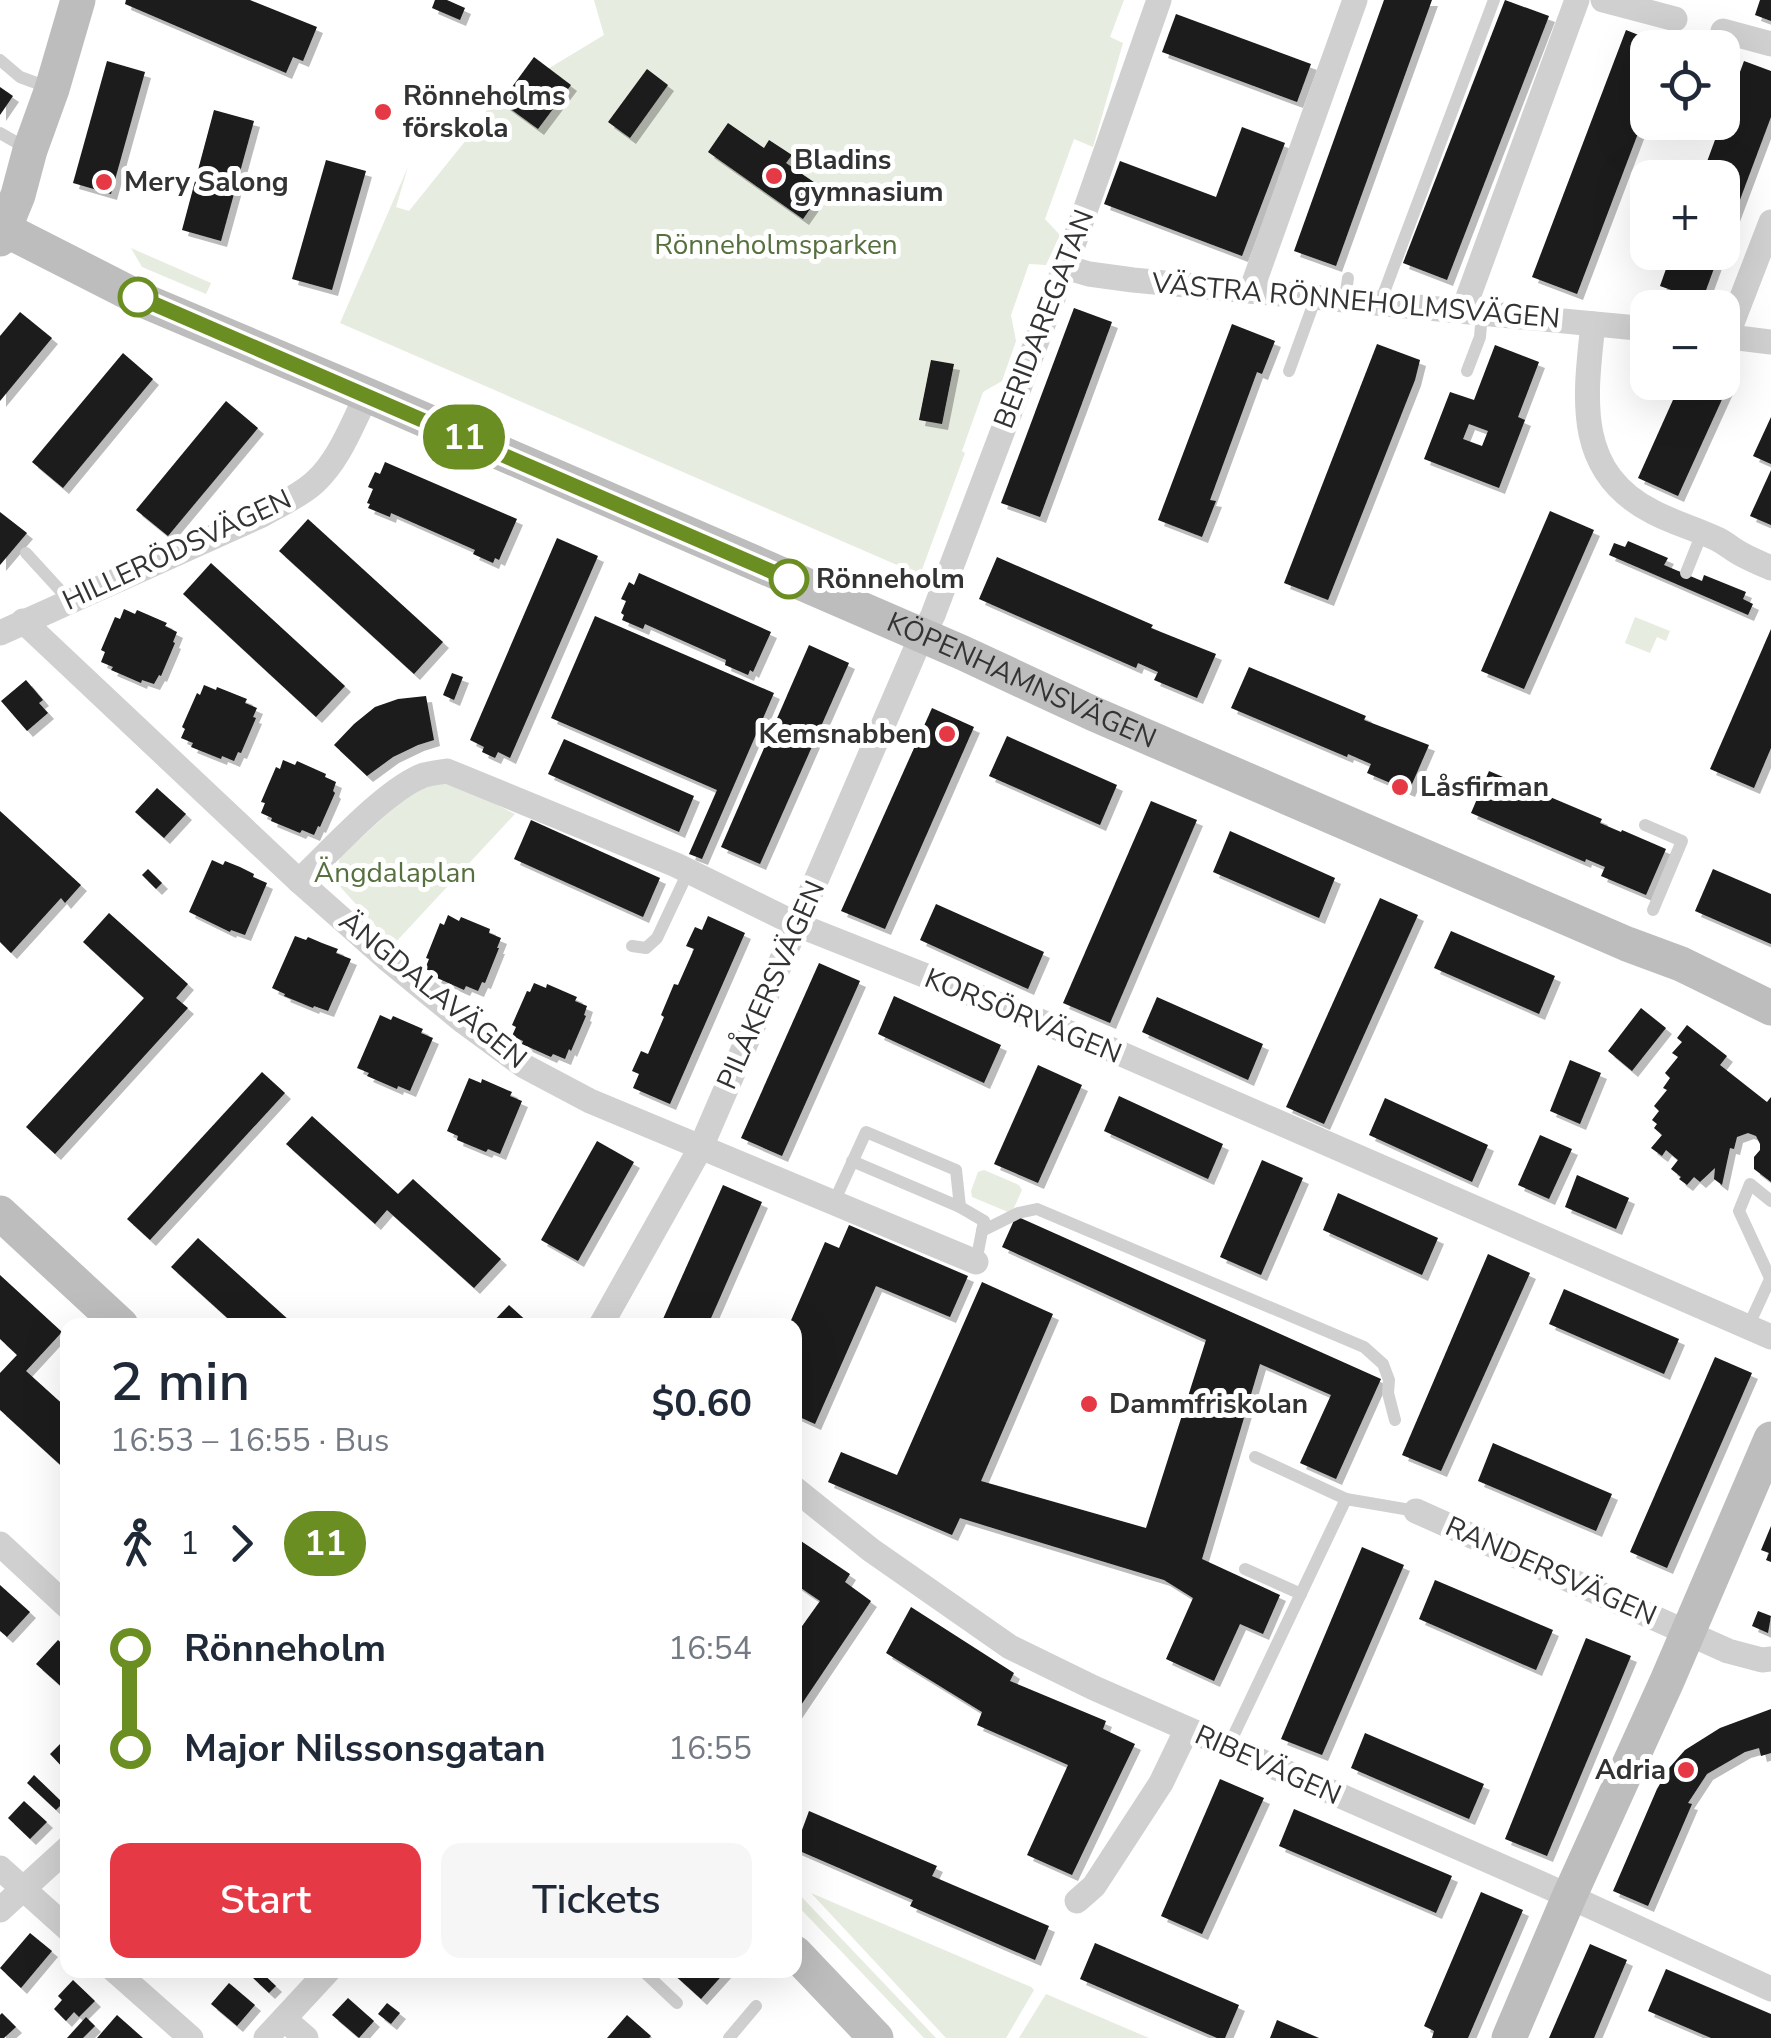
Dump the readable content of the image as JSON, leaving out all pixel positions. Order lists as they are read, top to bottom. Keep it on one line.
{"streets":{"street":["VÄSTRA RÖNNEHOLMSVÄGEN","BERIDAREGATAN","HILLERÖDSVÄGEN","KÖPENHAMNSVÄGEN","PILÅKERSVÄGEN","ÄNGDALAVÄGEN","KORSÖRVÄGEN","RANDERSVÄGEN","RIBEVÄGEN"]},"crossings":[["VÄSTRA RÖNNEHOLMSVÄGEN","BERIDAREGATAN"],["BERIDAREGATAN","KÖPENHAMNSVÄGEN"],["BERIDAREGATAN","PILÅKERSVÄGEN"],["HILLERÖDSVÄGEN","KÖPENHAMNSVÄGEN"],["HILLERÖDSVÄGEN","ÄNGDALAVÄGEN"],["KÖPENHAMNSVÄGEN","PILÅKERSVÄGEN"],["PILÅKERSVÄGEN","ÄNGDALAVÄGEN"],["PILÅKERSVÄGEN","KORSÖRVÄGEN"],["ÄNGDALAVÄGEN","KORSÖRVÄGEN"]],"parks":["Rönneholmsparken","Ängdalaplan"],"places":["Rönneholms förskola","Bladins gymnasium","Mery Salong","Rönneholm","Kemsnabben","Låsfirman","Dammfriskolan","Adria"],"lines":["bus line 11"],"page":{"on_map":"11","map_buttons":["+","−"],"heading":["2 min","16:53 – 16:55 · Bus","$0.60"],"legs":["1","11"],"list":[{"name":"Rönneholm","value":"16:54"},{"name":"Major Nilssonsgatan","value":"16:55"}],"buttons":["Start","Tickets"]}}
